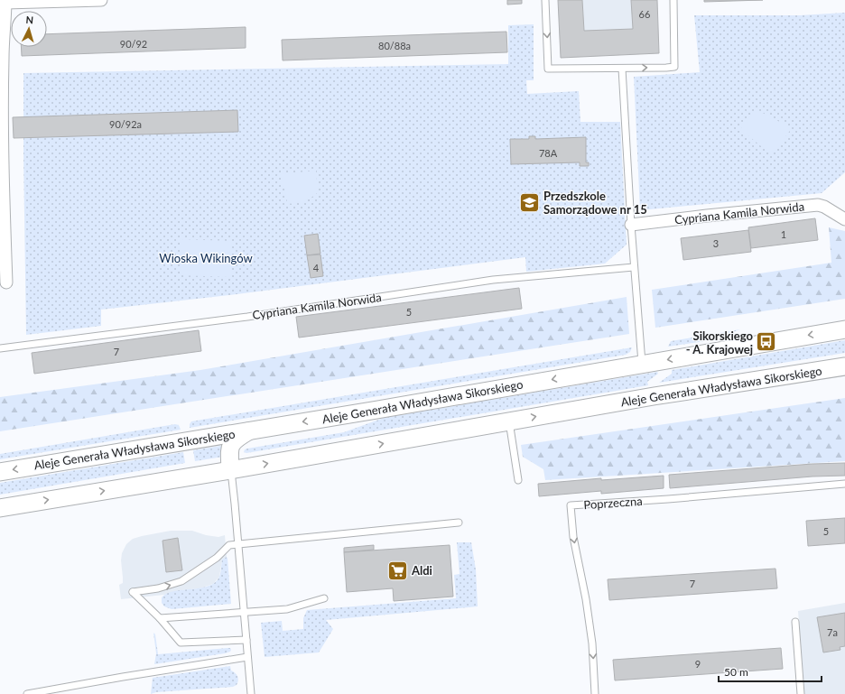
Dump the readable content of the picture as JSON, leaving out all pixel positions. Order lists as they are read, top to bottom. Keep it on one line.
{"streets":{"main road":["Aleje Generała Władysława Sikorskiego"],"street":["Cypriana Kamila Norwida"],"lane":["Poprzeczna"]},"parks":["Wioska Wikingów"],"places":{"school or university":["Przedszkole Samorządowe nr 15"],"bus stop":["Sikorskiego - A. Krajowej"],"supermarket":["Aldi"]},"house_numbers":["66","90/92","80/88a","90/92a","78A","1","3","4","5","7","5","7","7a","9"],"scale_bar":"50 m","north":"top"}
